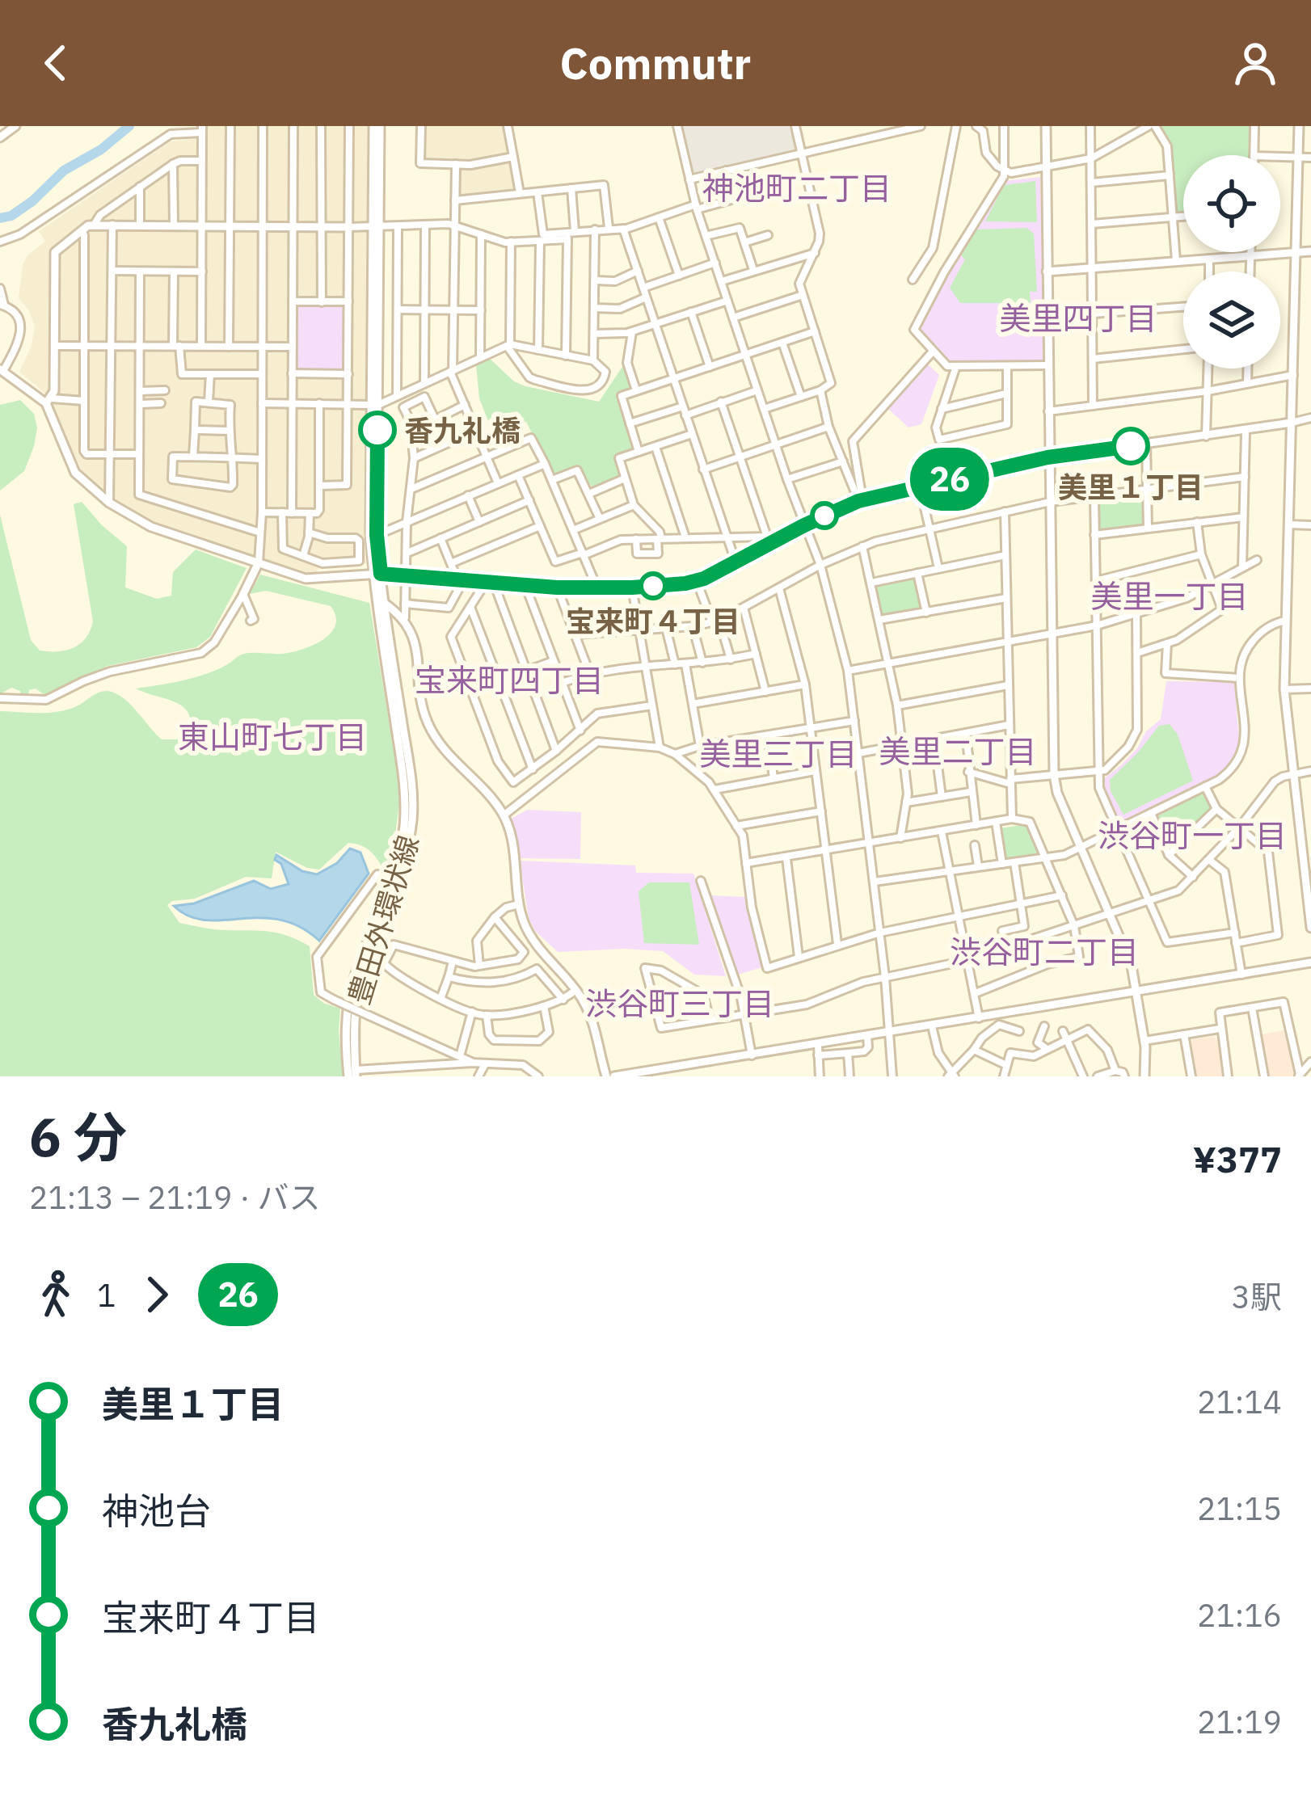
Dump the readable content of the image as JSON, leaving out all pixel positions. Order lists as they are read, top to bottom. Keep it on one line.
{"streets":{"street":["豊田外環状線"]},"districts":["神池町二丁目","美里四丁目","美里一丁目","宝来町四丁目","東山町七丁目","美里二丁目","美里三丁目","渋谷町一丁目","渋谷町二丁目","渋谷町三丁目"],"places":["香九礼橋","美里１丁目","宝来町４丁目"],"lines":["bus line 26"],"page":{"header":"Commutr","on_map":"26","heading":["6 分","21:13 – 21:19 · バス","¥377"],"legs":["1","26","3駅"],"list":[{"name":"美里１丁目","value":"21:14"},{"name":"神池台","value":"21:15"},{"name":"宝来町４丁目","value":"21:16"},{"name":"香九礼橋","value":"21:19"}]}}
